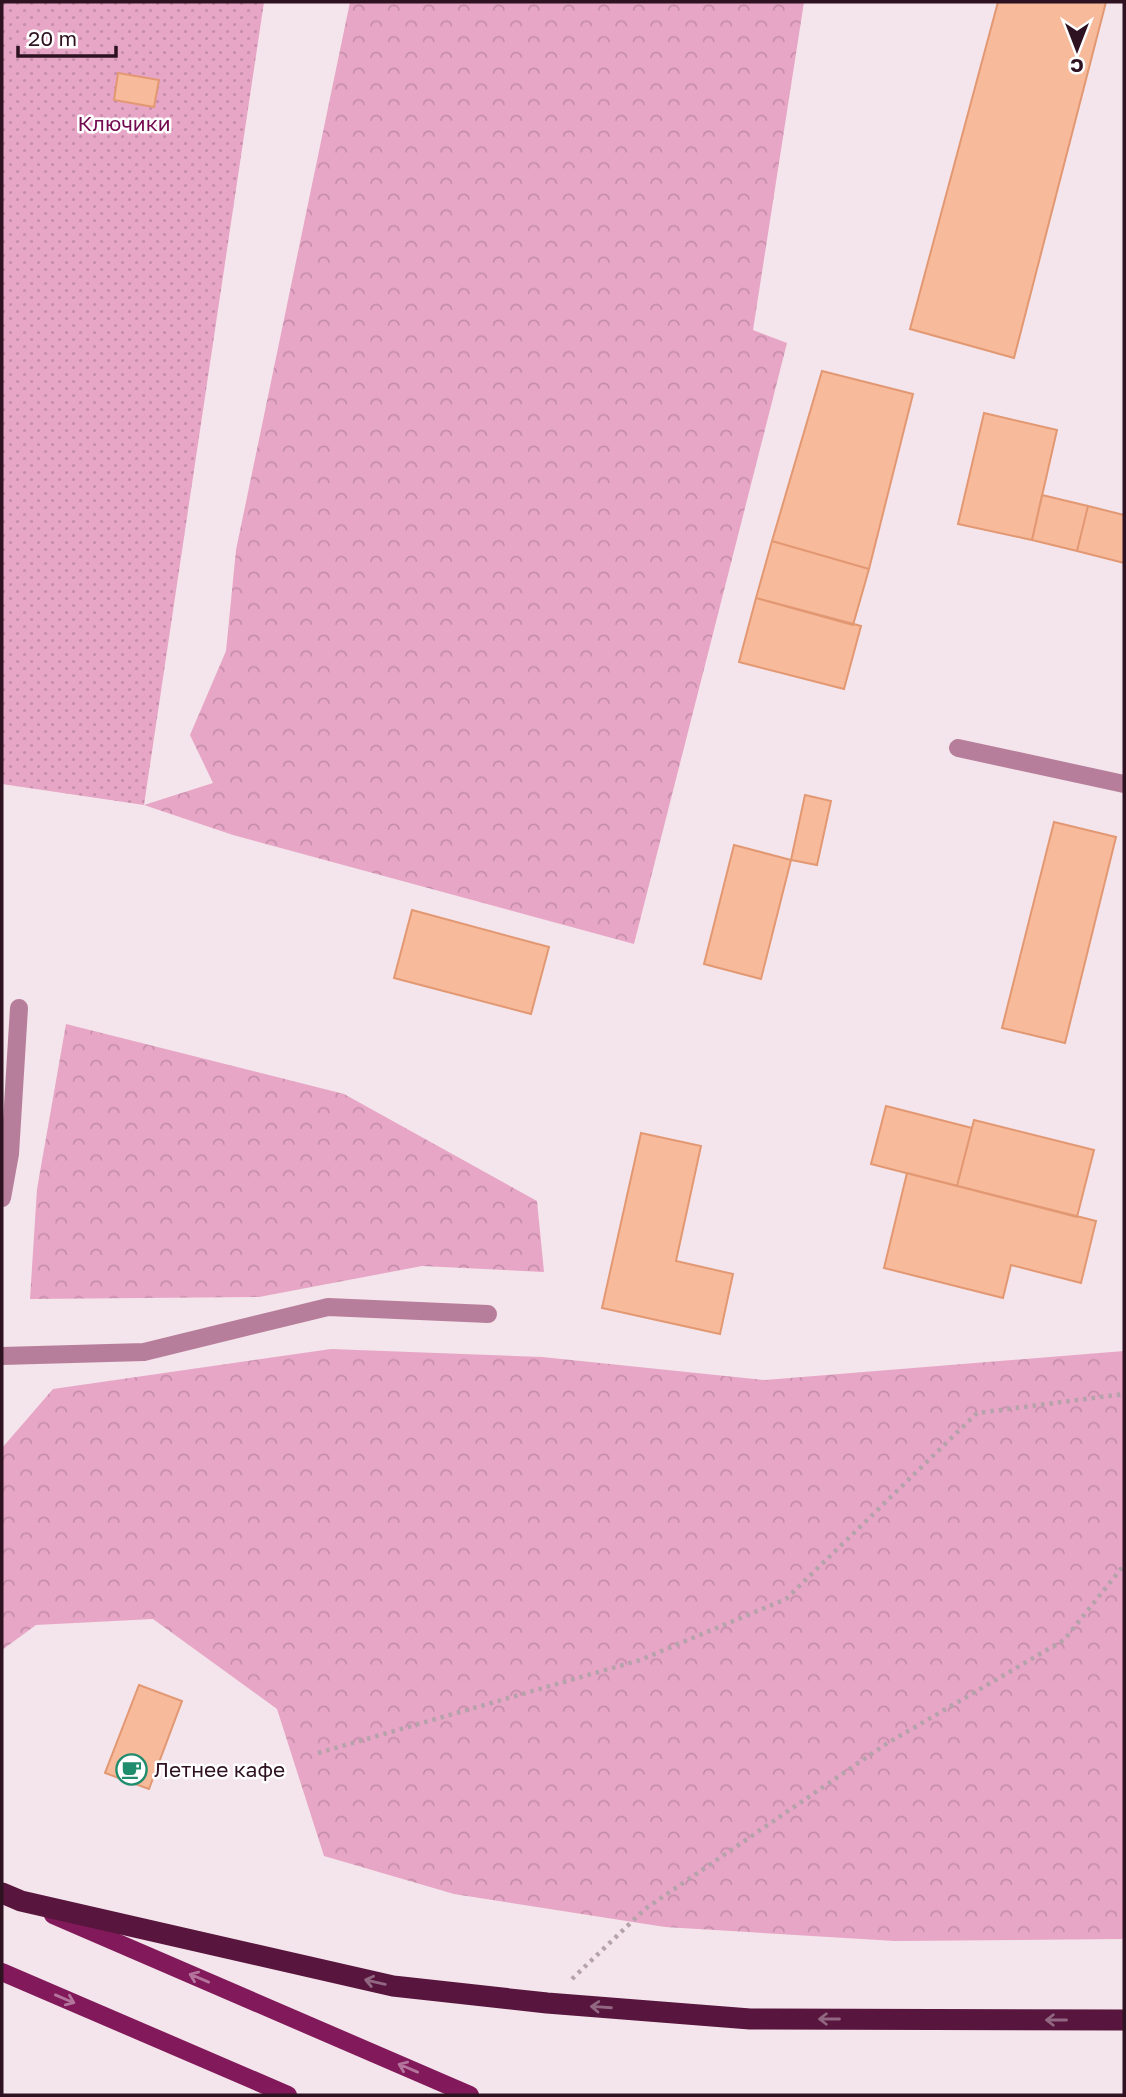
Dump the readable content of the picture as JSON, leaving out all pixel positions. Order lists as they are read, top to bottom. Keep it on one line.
{"parks":["Ключики"],"places":{"cafe":["Летнее кафе"]},"scale_bar":"20 m","north":"bottom"}
